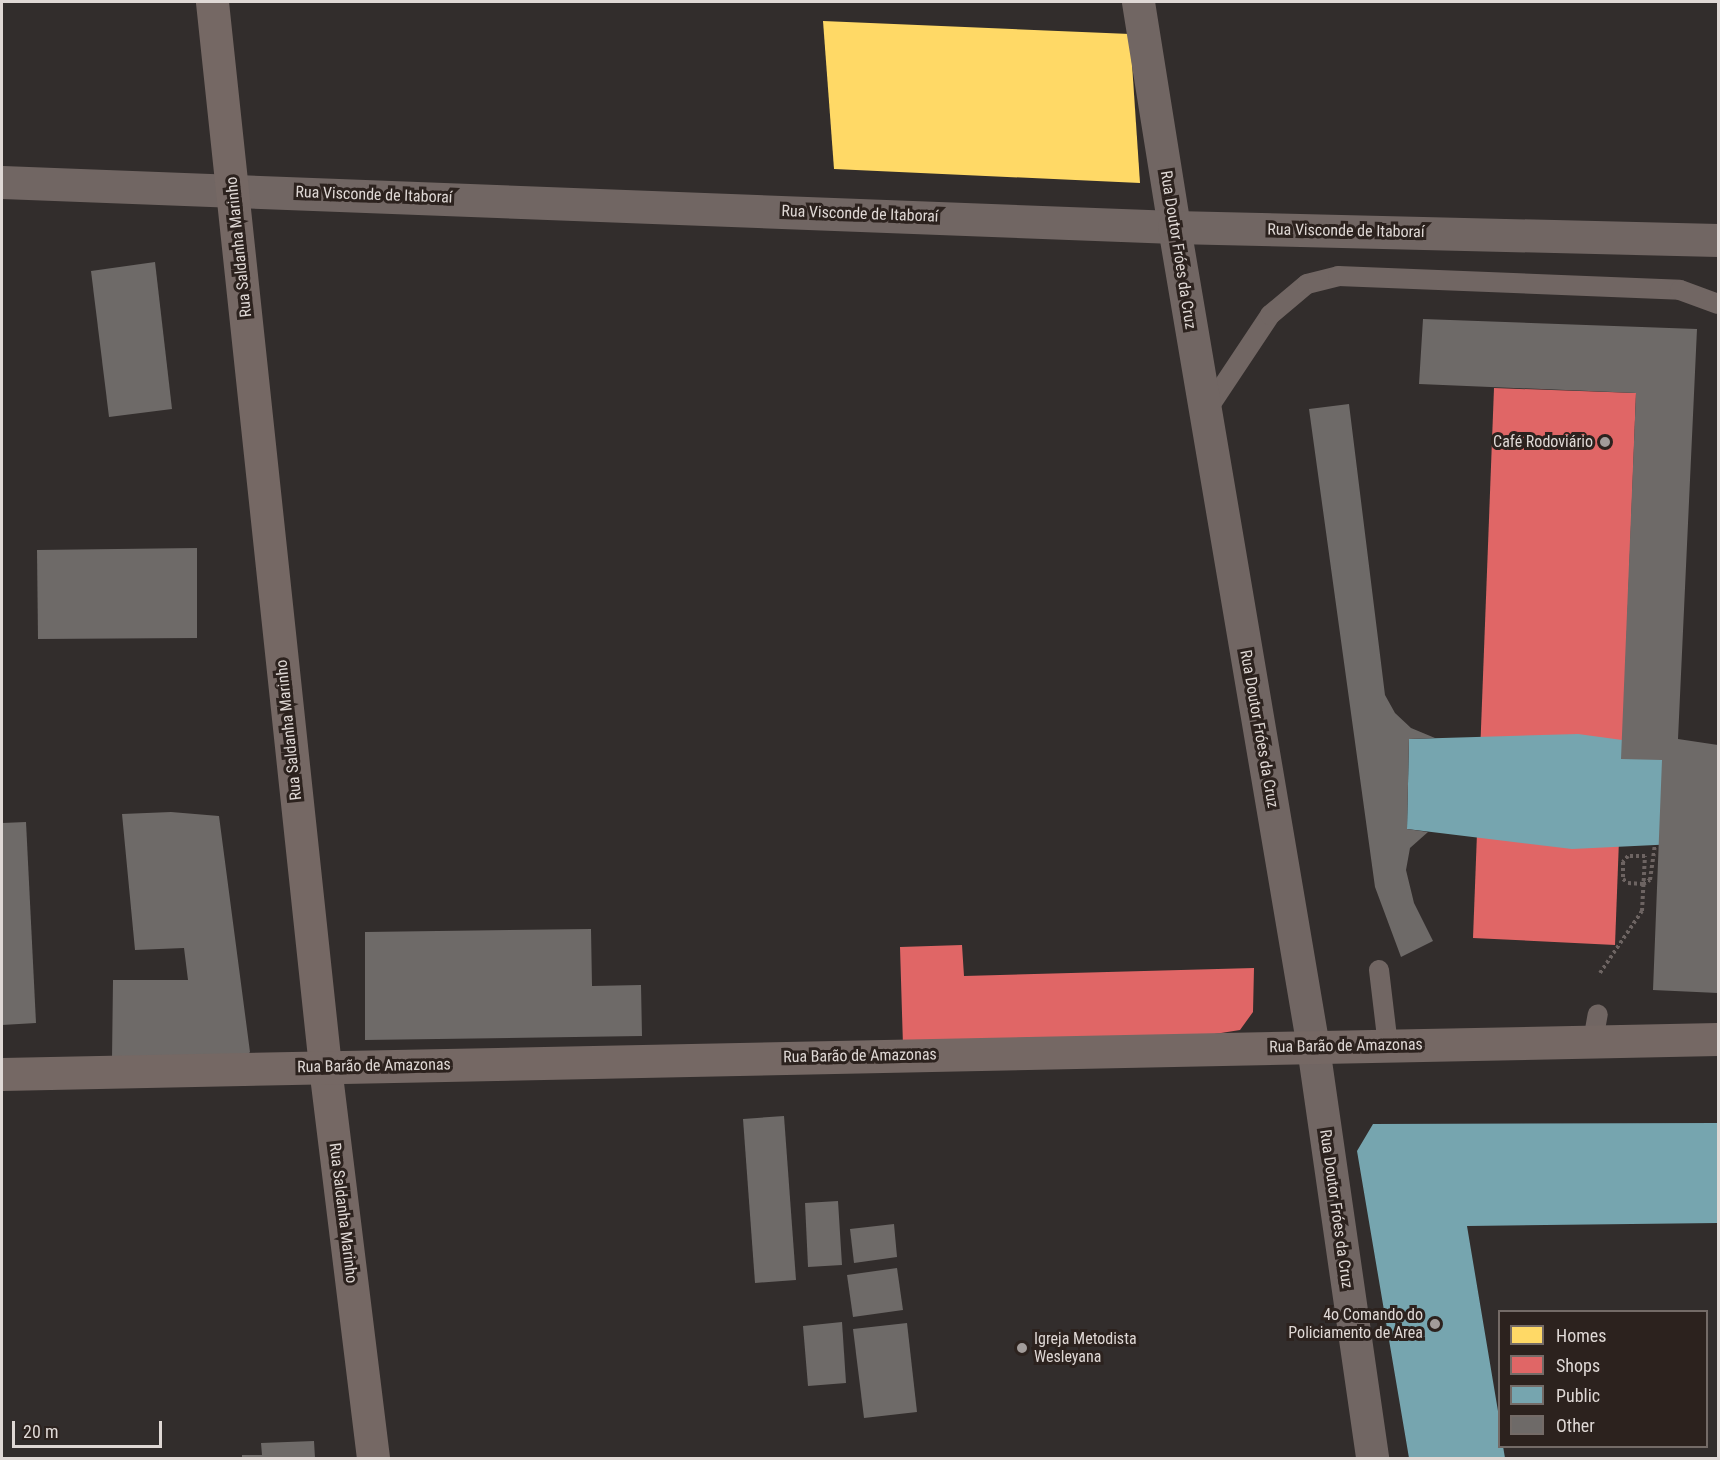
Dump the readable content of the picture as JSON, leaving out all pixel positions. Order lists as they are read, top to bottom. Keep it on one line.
{"streets":{"main road":["Rua Saldanha Marinho","Rua Barão de Amazonas"],"street":["Rua Visconde de Itaboraí","Rua Doutor Fróes da Cruz"]},"crossings":[["Rua Visconde de Itaboraí","Rua Saldanha Marinho"],["Rua Visconde de Itaboraí","Rua Doutor Fróes da Cruz"],["Rua Saldanha Marinho","Rua Barão de Amazonas"],["Rua Doutor Fróes da Cruz","Rua Barão de Amazonas"]],"places":["Café Rodoviário","4o Comando do Policiamento de Area","Igreja Metodista Wesleyana"],"legend":["Homes","Shops","Public","Other"],"scale_bar":"20 m"}
